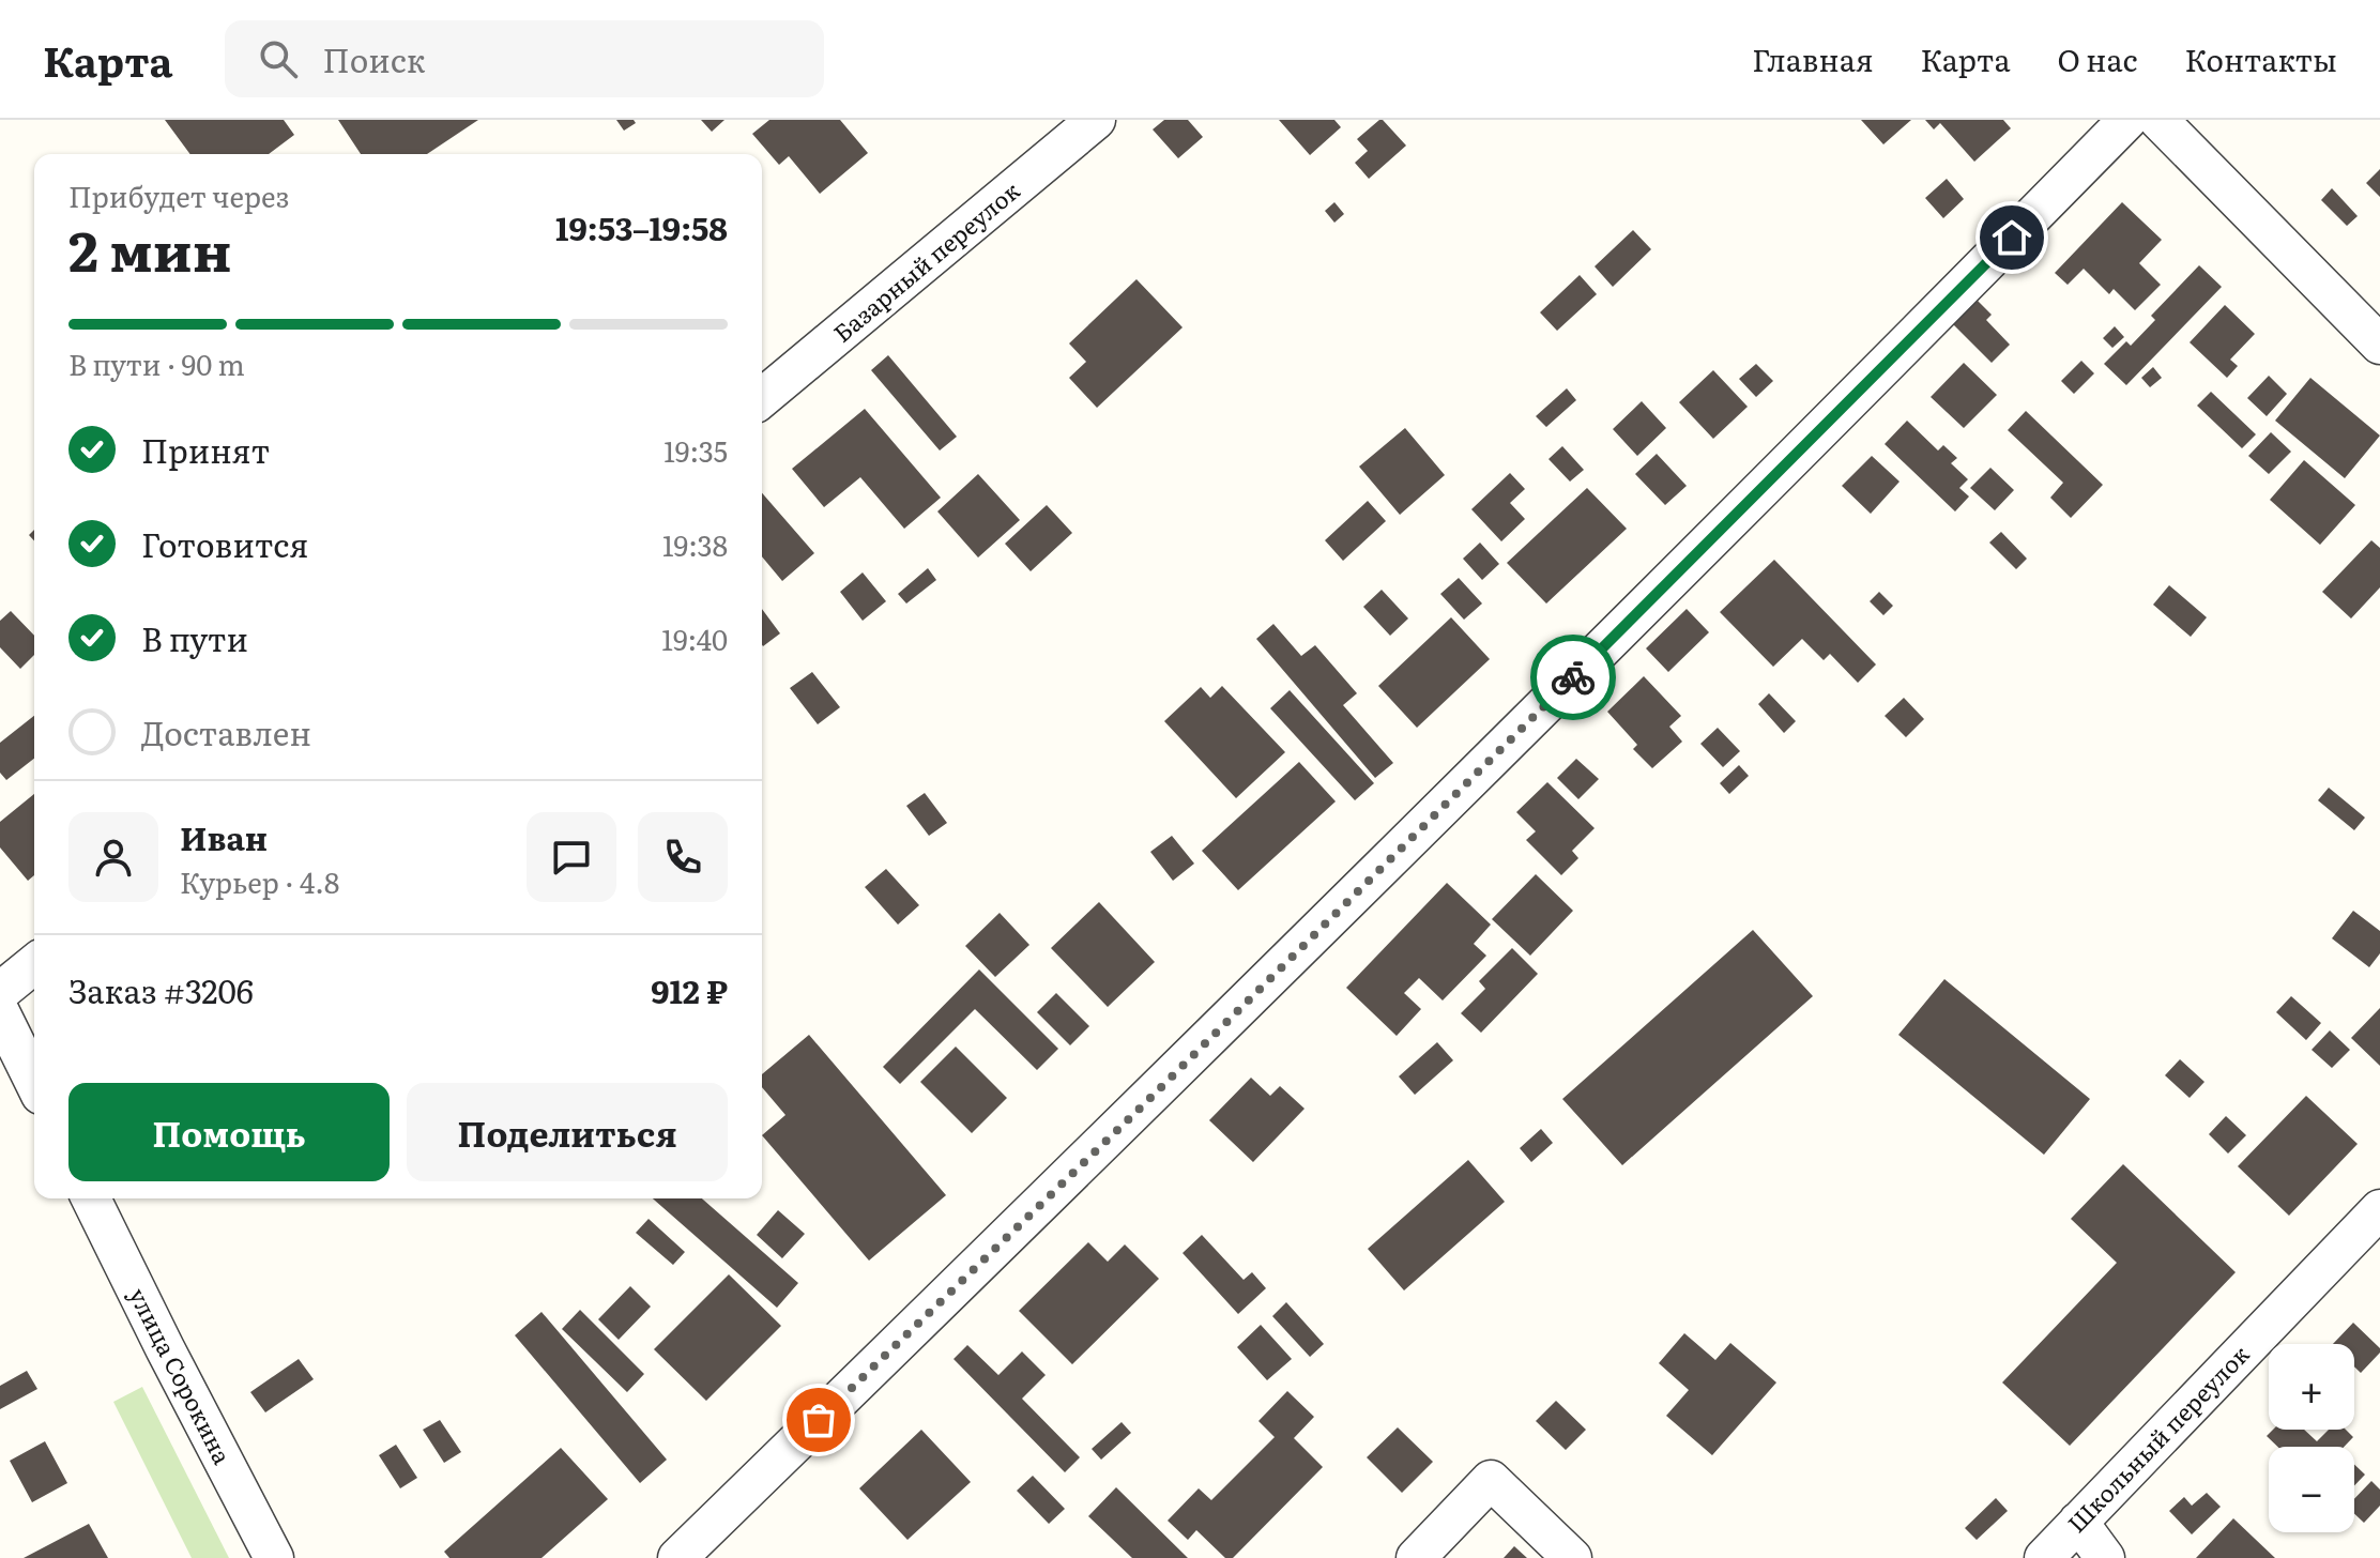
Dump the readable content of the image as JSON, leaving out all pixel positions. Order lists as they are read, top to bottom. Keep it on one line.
{"streets":{"street":["Базарный переулок","улица Сорокина","Школьный переулок"]},"page":{"header":"Карта","search":"Поиск","nav":["Главная","Карта","О нас","Контакты"],"heading":["2 мин","Прибудет через","19:53–19:58"],"panel":["Иван","Курьер · 4.8","Заказ #3206","912 ₽"],"bar":"В пути · 90 m","list":[["Принят","19:35"],["Готовится","19:38"],["В пути","19:40"],"Доставлен"],"buttons":["Помощь","Поделиться"],"map_buttons":["+","−"]}}
